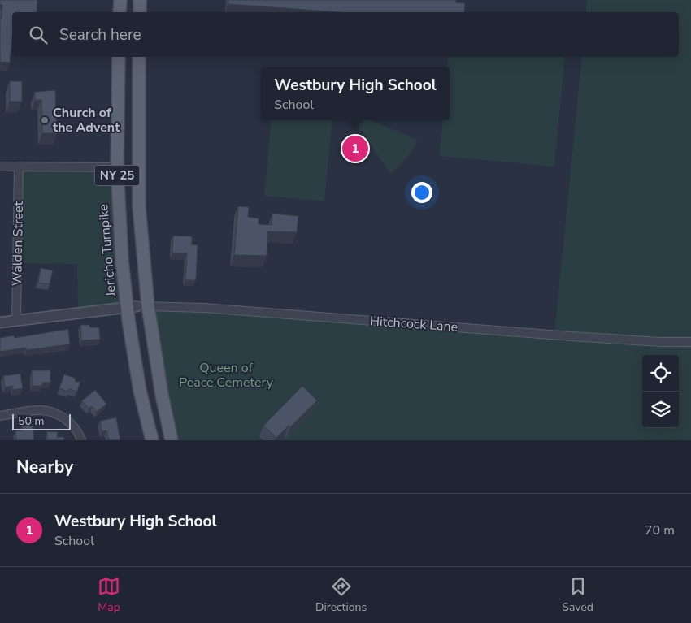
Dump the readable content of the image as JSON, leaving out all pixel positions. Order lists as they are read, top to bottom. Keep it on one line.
{"streets":{"main road":["NY 25","Jericho Turnpike"],"street":["Walden Street","Hitchcock Lane"]},"crossings":[["Jericho Turnpike","Hitchcock Lane"]],"parks":["Queen of Peace Cemetery"],"places":["Church of the Advent"],"scale_bar":"50 m","page":{"search":"Search here","popup":["Westbury High School","School"],"pins":"1","scale":"50 m","heading":"Nearby","list":[{"mark":"1","name":"Westbury High School","note":"School","value":"70 m"}],"nav":["Map","Directions","Saved"]}}
